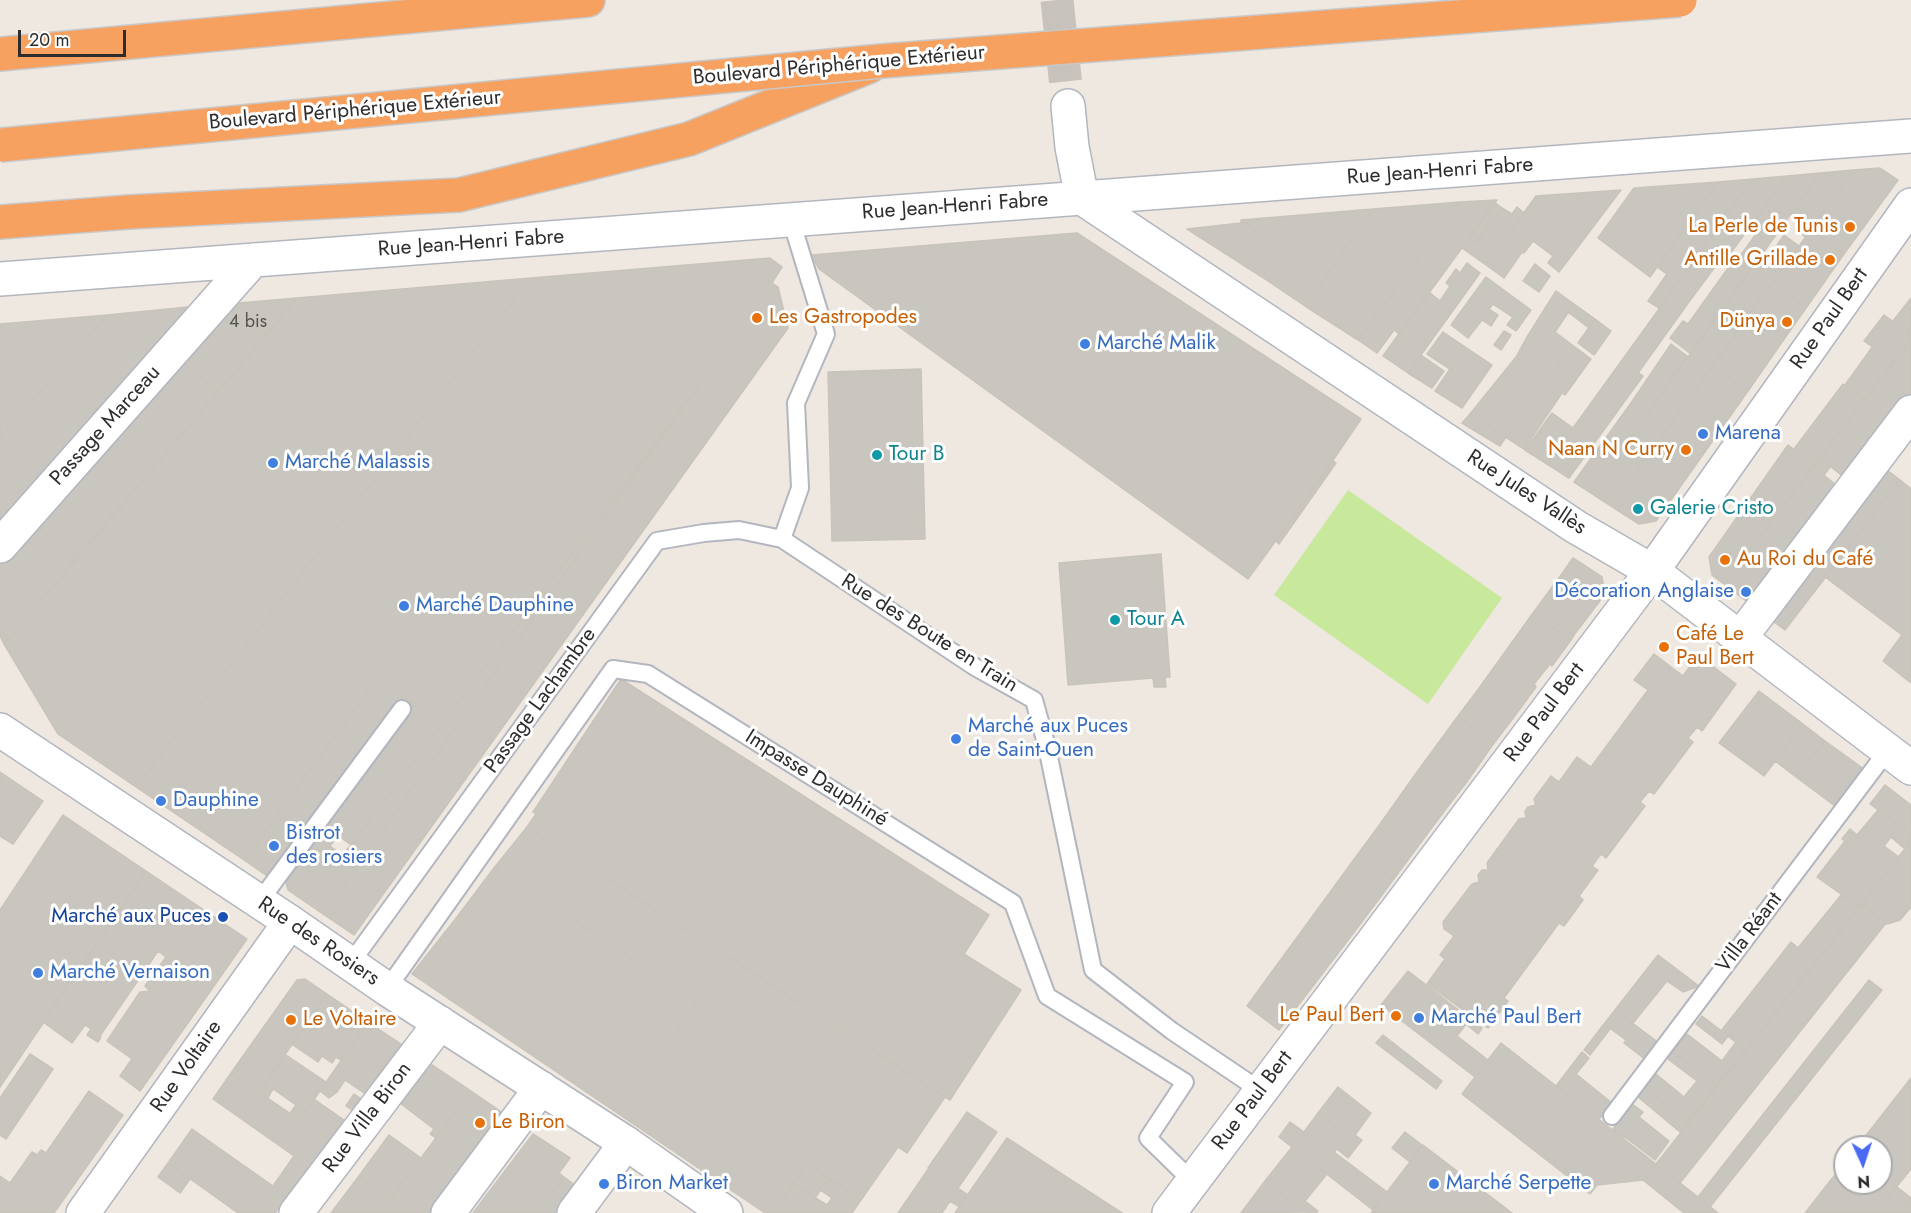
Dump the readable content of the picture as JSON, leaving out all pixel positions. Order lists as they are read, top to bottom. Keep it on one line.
{"streets":{"highway":["Boulevard Périphérique Extérieur"],"street":["Rue Jean-Henri Fabre","Rue Paul Bert","Passage Marceau","Rue Jules Vallès","Rue des Rosiers","Rue Voltaire","Rue Villa Biron"],"lane":["Rue des Boute en Train","Passage Lachambre","Impasse Dauphiné","Villa Réant"]},"crossings":[["Rue Jean-Henri Fabre","Passage Marceau"],["Rue Jean-Henri Fabre","Rue Jules Vallès"],["Rue Paul Bert","Rue Jules Vallès"],["Rue Paul Bert","Rue des Boute en Train"],["Rue Paul Bert","Impasse Dauphiné"],["Rue Jules Vallès","Villa Réant"],["Rue des Boute en Train","Passage Lachambre"],["Passage Lachambre","Rue des Rosiers"],["Impasse Dauphiné","Rue des Rosiers"],["Rue des Rosiers","Rue Voltaire"],["Rue des Rosiers","Rue Villa Biron"]],"places":["La Perle de Tunis","Antille Grillade","Les Gastropodes","Dünya","Marché Malik","Marena","Naan N Curry","Tour B","Marché Malassis","Galerie Cristo","Au Roi du Café","Décoration Anglaise","Marché Dauphine","Tour A","Café Le Paul Bert","Marché aux Puces de Saint-Ouen","Dauphine","Bistrot des rosiers","Marché aux Puces","Marché Vernaison","Le Paul Bert","Marché Paul Bert","Le Voltaire","Le Biron","Biron Market","Marché Serpette"],"house_numbers":["4 bis"],"scale_bar":"20 m","north":"bottom"}
